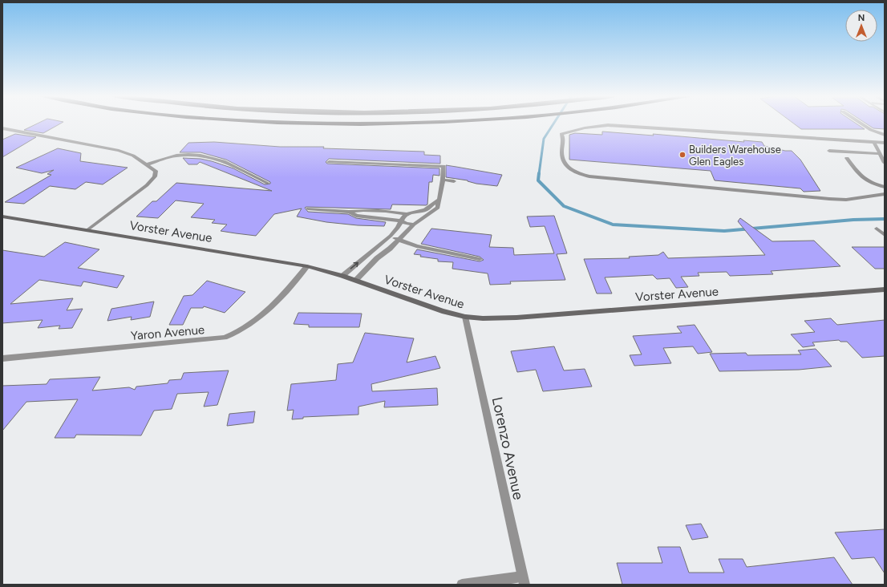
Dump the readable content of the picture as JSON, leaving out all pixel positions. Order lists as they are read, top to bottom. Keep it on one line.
{"streets":{"main road":["Vorster Avenue"],"street":["Yaron Avenue","Lorenzo Avenue"]},"crossings":[["Vorster Avenue","Yaron Avenue"],["Vorster Avenue","Lorenzo Avenue"]],"places":["Builders Warehouse Glen Eagles"],"north":"top"}
